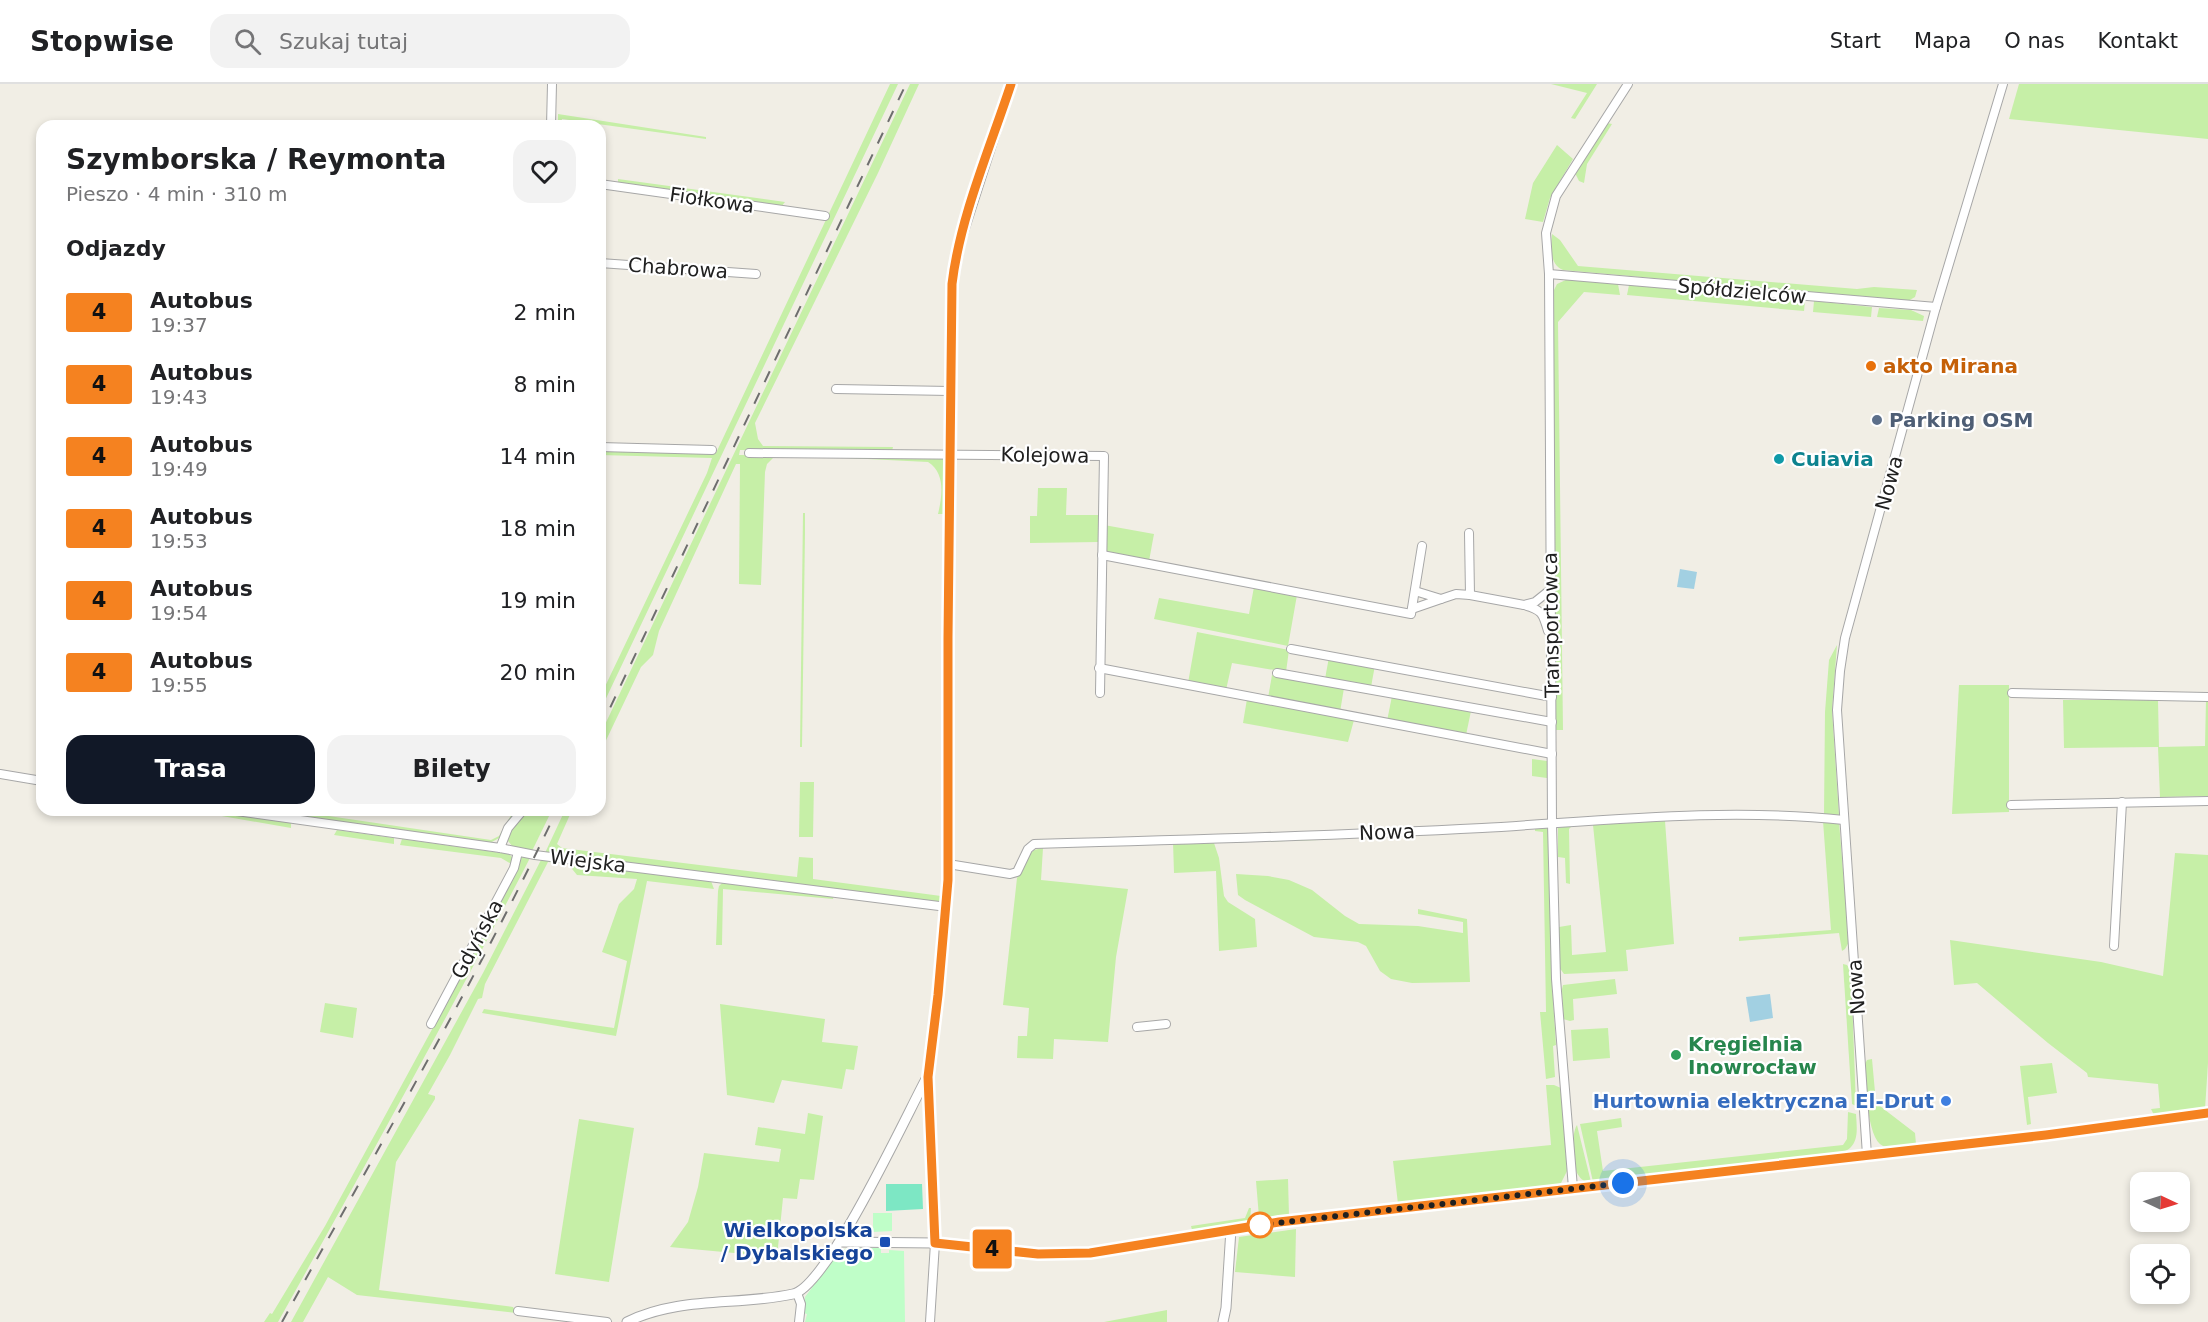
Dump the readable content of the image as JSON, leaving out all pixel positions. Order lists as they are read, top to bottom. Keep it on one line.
{"streets":{"street":["Fiołkowa","Chabrowa","Spółdzielców","Kolejowa","Nowa","Transportowca","Wiejska","Gdyńska"]},"crossings":[["Spółdzielców","Nowa"],["Spółdzielców","Transportowca"],["Nowa","Transportowca"],["Wiejska","Gdyńska"]],"places":{"other":["akto Mirana","Parking OSM","Cuiavia","Kręgielnia Inowrocław","Hurtownia elektryczna El-Drut"],"transit":["Wielkopolska / Dybalskiego"]},"lines":["bus line 4"],"north":"right","page":{"header":"Stopwise","search":"Szukaj tutaj","nav":["Start","Mapa","O nas","Kontakt"],"on_map":"4","heading":[["Szymborska / Reymonta","Pieszo · 4 min · 310 m"],"Odjazdy"],"list":[{"mark":"4","name":"Autobus","note":"19:37","value":"2 min"},{"mark":"4","name":"Autobus","note":"19:43","value":"8 min"},{"mark":"4","name":"Autobus","note":"19:49","value":"14 min"},{"mark":"4","name":"Autobus","note":"19:53","value":"18 min"},{"mark":"4","name":"Autobus","note":"19:54","value":"19 min"},{"mark":"4","name":"Autobus","note":"19:55","value":"20 min"}],"buttons":["Trasa","Bilety"]}}
